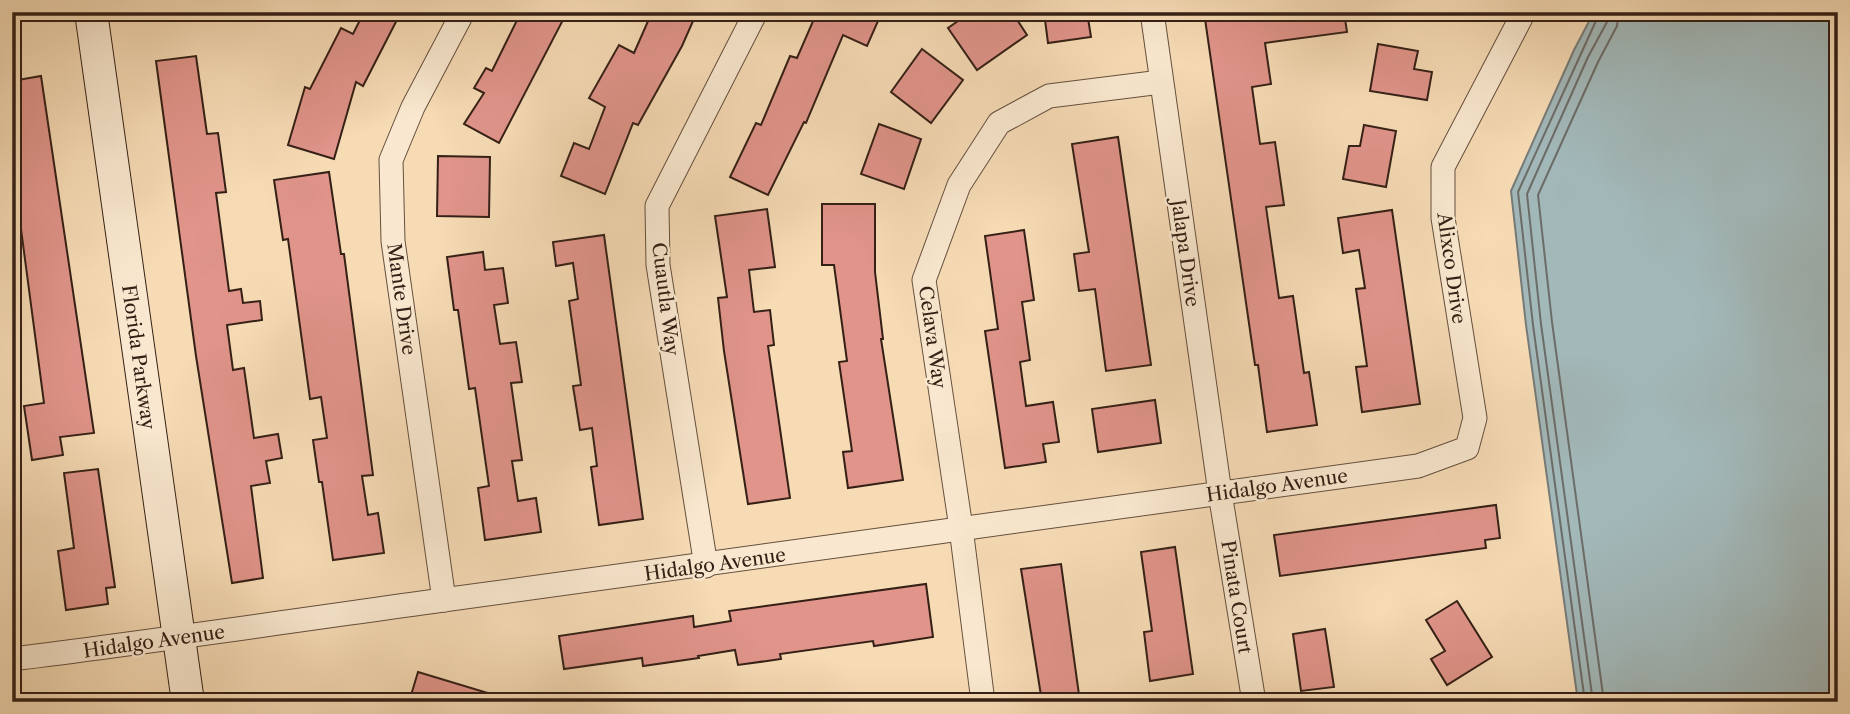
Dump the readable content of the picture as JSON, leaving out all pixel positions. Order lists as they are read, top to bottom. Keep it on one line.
{"streets":{"street":["Jalapa Drive","Alixco Drive","Mante Drive","Cuautla Way","Celava Way","Florida Parkway","Hidalgo Avenue","Pinata Court"]},"crossings":[["Jalapa Drive","Celava Way"],["Jalapa Drive","Hidalgo Avenue"],["Jalapa Drive","Pinata Court"],["Alixco Drive","Hidalgo Avenue"],["Mante Drive","Hidalgo Avenue"],["Cuautla Way","Hidalgo Avenue"],["Celava Way","Hidalgo Avenue"],["Florida Parkway","Hidalgo Avenue"],["Hidalgo Avenue","Pinata Court"]]}
